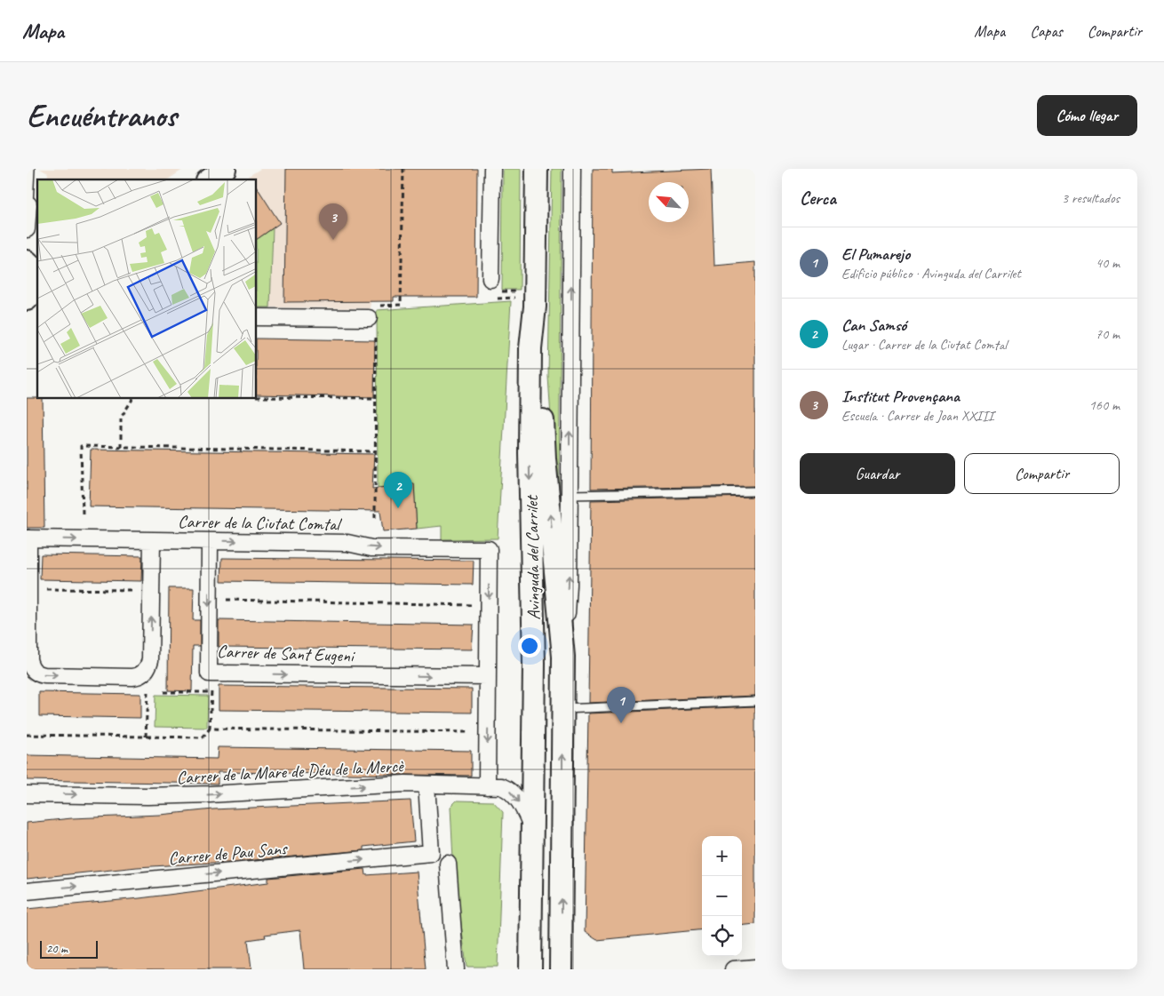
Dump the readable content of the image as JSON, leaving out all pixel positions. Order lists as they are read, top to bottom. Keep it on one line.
{"streets":{"main road":["Avinguda del Carrilet"],"street":["Carrer de la Ciutat Comtal","Carrer de Sant Eugeni","Carrer de la Mare de Déu de la Mercè","Carrer de Pau Sans"]},"crossings":[["Carrer de la Ciutat Comtal","Carrer de Sant Eugeni"],["Avinguda del Carrilet","Carrer de la Mare de Déu de la Mercè"],["Carrer de la Mare de Déu de la Mercè","Carrer de Pau Sans"]],"one_way":["Carrer de la Ciutat Comtal","Carrer de la Mare de Déu de la Mercè","Carrer de Pau Sans"],"scale_bar":"20 m","north":"top left","page":{"header":"Mapa","nav":["Mapa","Capas","Compartir"],"buttons":["Cómo llegar",["Guardar","Compartir"]],"title":"Encuéntranos","heading":["Cerca","3 resultados"],"pins":["3","2","1"],"list":[{"mark":"1","name":"El Pumarejo","note":"Edificio público · Avinguda del Carrilet","value":"40 m"},{"mark":"2","name":"Can Samsó","note":"Lugar · Carrer de la Ciutat Comtal","value":"70 m"},{"mark":"3","name":"Institut Provençana","note":"Escuela · Carrer de Joan XXIII","value":"160 m"}],"map_buttons":["+","−"],"scale":"20 m"}}
